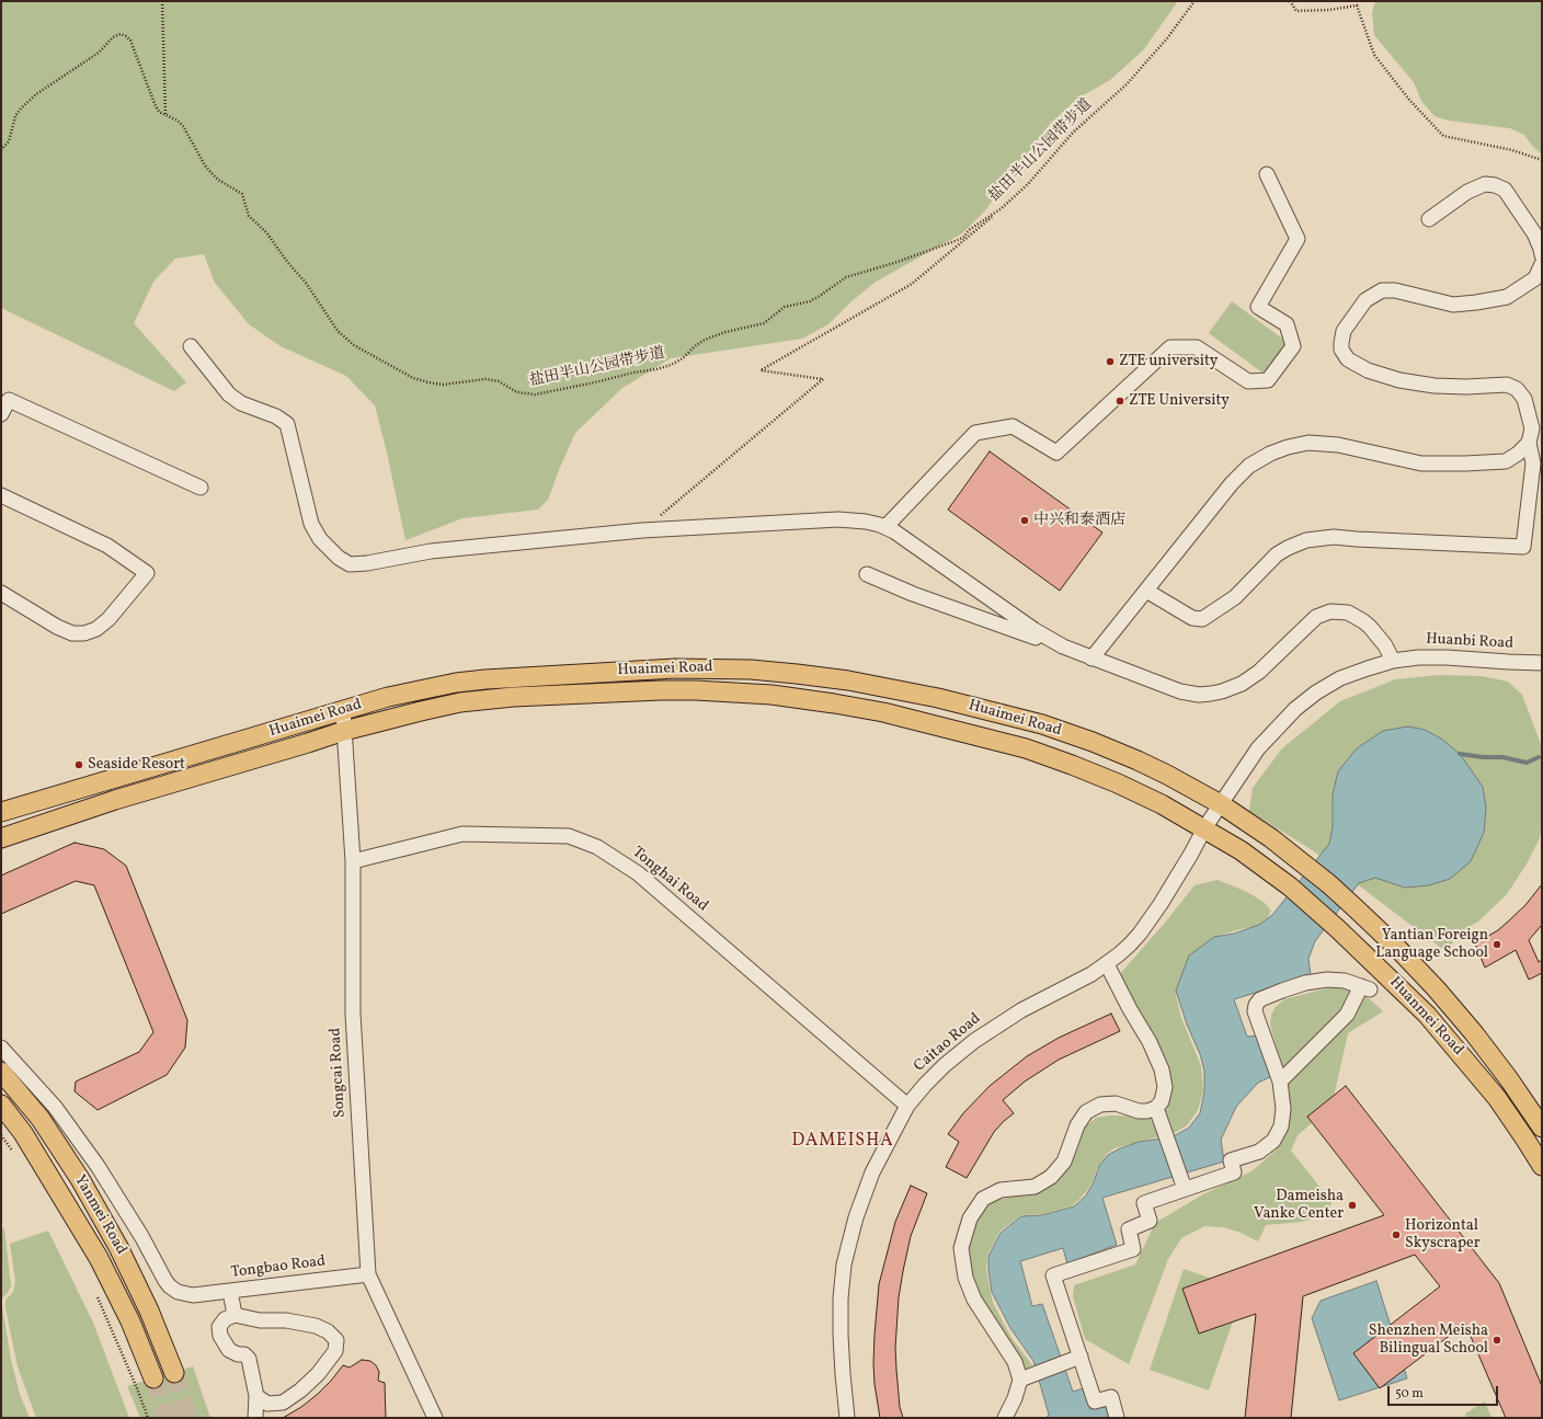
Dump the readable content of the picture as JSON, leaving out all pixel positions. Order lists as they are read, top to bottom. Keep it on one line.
{"streets":{"main road":["Huaimei Road","Huanmei Road","Yanmei Road"],"street":["Huanbi Road","Tonghai Road","Caitao Road","Songcai Road","Tongbao Road"],"path":["盐田半山公园带步道"]},"crossings":[["Huanbi Road","Huaimei Road"],["Huanbi Road","Caitao Road"],["Huaimei Road","Huanmei Road"],["Huaimei Road","Caitao Road"],["Huaimei Road","Songcai Road"],["Tonghai Road","Caitao Road"],["Tonghai Road","Songcai Road"],["Songcai Road","Tongbao Road"]],"districts":["DAMEISHA"],"places":["ZTE university","ZTE University","中兴和泰酒店","Seaside Resort","Yantian Foreign Language School","Dameisha Vanke Center","Horizontal Skyscraper","Shenzhen Meisha Bilingual School"],"scale_bar":"50 m"}
